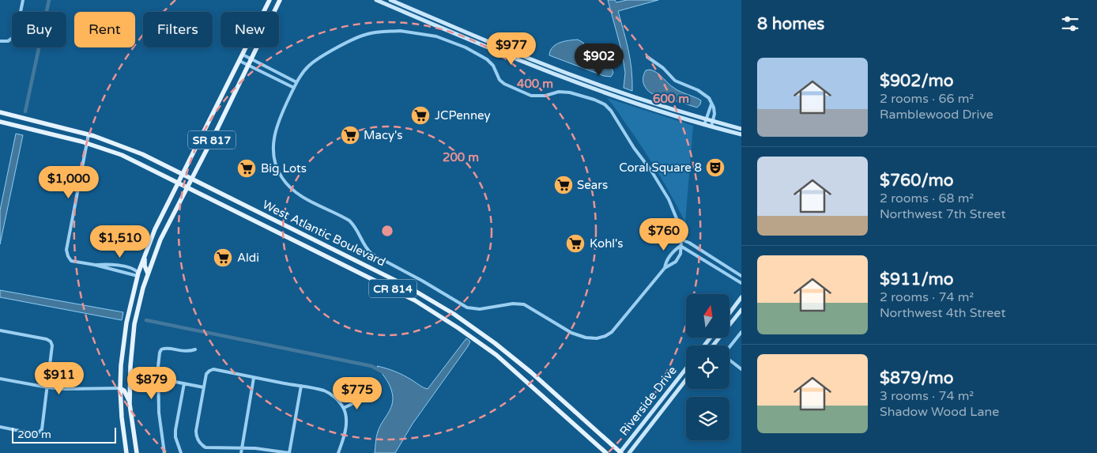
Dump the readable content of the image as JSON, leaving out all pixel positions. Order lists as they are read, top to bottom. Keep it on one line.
{"streets":{"main road":["SR 817","West Atlantic Boulevard","CR 814"],"street":["Riverside Drive"]},"crossings":[["SR 817","West Atlantic Boulevard"],["West Atlantic Boulevard","Riverside Drive"]],"places":{"supermarket":["JCPenney","Macy's","Big Lots","Sears","Kohl's","Aldi"],"theatre":["Coral Square 8"]},"scale_bar":"200 m","north":"top","page":{"heading":"8 homes","chip":["Buy","Rent","Filters","New"],"price":["$977","$902","$1,000","$760","$1,510","$911","$879","$775"],"list":[{"name":"$902/mo","note":"2 rooms · 66 m² · Ramblewood Drive"},{"name":"$760/mo","note":"2 rooms · 68 m² · Northwest 7th Street"},{"name":"$911/mo","note":"2 rooms · 74 m² · Northwest 4th Street"},{"name":"$879/mo","note":"3 rooms · 74 m² · Shadow Wood Lane"}],"scale":"200 m"},"rings":["400 m","600 m","200 m"]}
